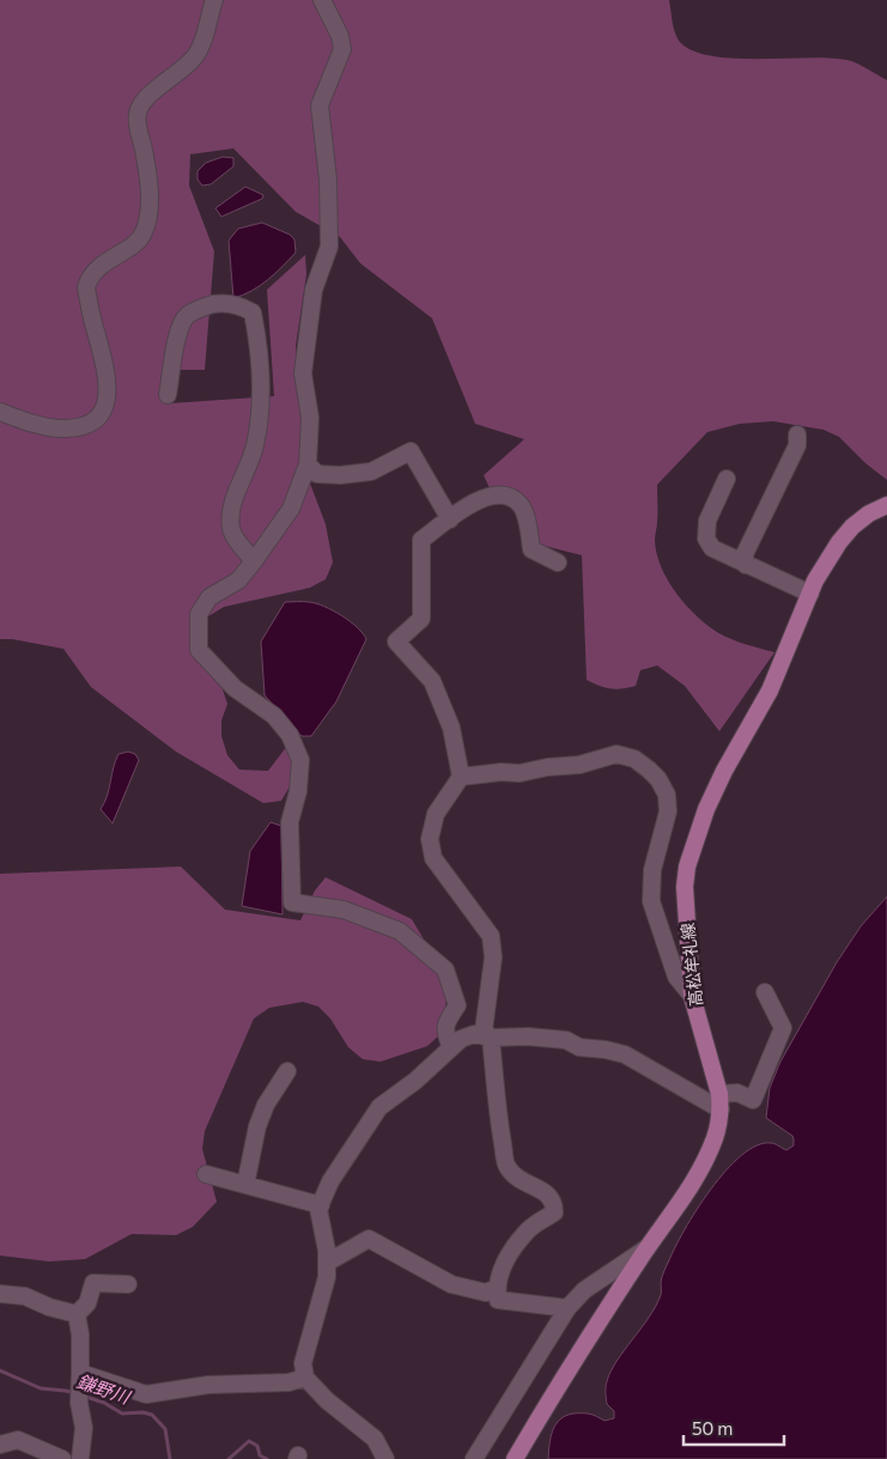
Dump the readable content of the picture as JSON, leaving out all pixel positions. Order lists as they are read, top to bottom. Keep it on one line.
{"streets":{"main road":["高松牟礼線"]},"water":["鎌野川"],"scale_bar":"50 m"}
